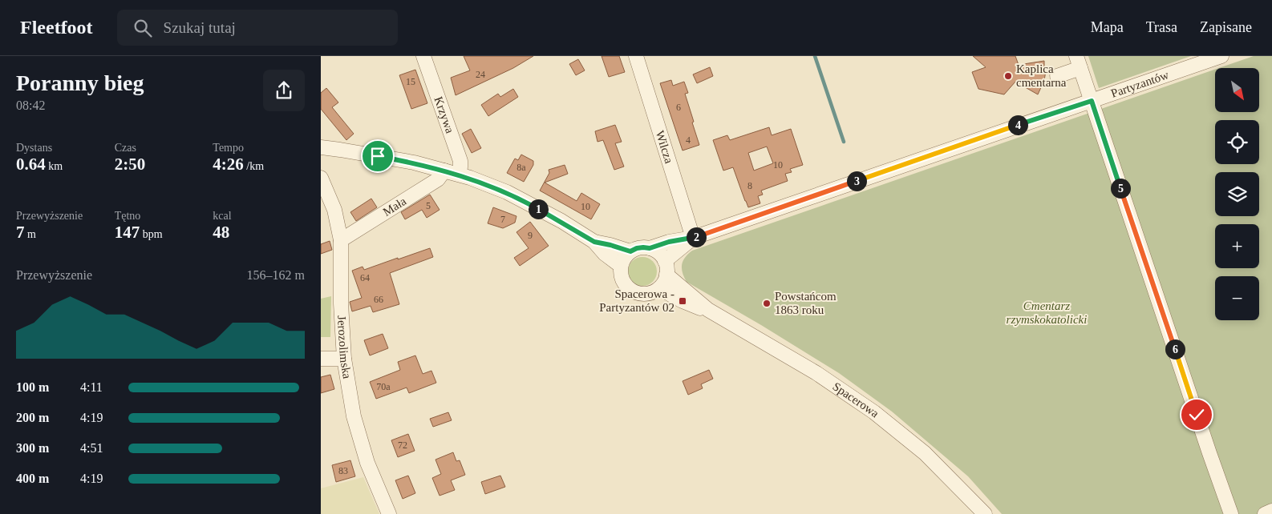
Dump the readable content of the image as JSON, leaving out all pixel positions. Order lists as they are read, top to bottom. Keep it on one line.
{"streets":{"street":["Partyzantów","Krzywa","Wilcza","Mała","Jerozolimska","Spacerowa"]},"crossings":[["Partyzantów","Wilcza"],["Partyzantów","Spacerowa"],["Mała","Jerozolimska"]],"parks":["Cmentarz rzymskokatolicki"],"places":{"other":["Kaplica cmentarna","Powstańcom 1863 roku"],"transit":["Spacerowa - Partyzantów 02"]},"house_numbers":["24","15","6","4","10","8a","8","5","10","7","9","64","66","70a","72","83"],"north":"bottom right","page":{"header":"Fleetfoot","search":"Szukaj tutaj","nav":["Mapa","Trasa","Zapisane"],"heading":["Poranny bieg","08:42"],"map_buttons":["+","−"],"pins":["4","3","5","1","2","6"],"stats":[["Dystans","0.64 km"],["Czas","2:50"],["Tempo","4:26 /km"],["Przewyższenie","7 m"],["Tętno","147 bpm"],["kcal","48"]],"chart":["Przewyższenie","156–162 m"],"list":[{"name":"100 m","note":"4:11"},{"name":"200 m","note":"4:19"},{"name":"300 m","note":"4:51"},{"name":"400 m","note":"4:19"}]}}
